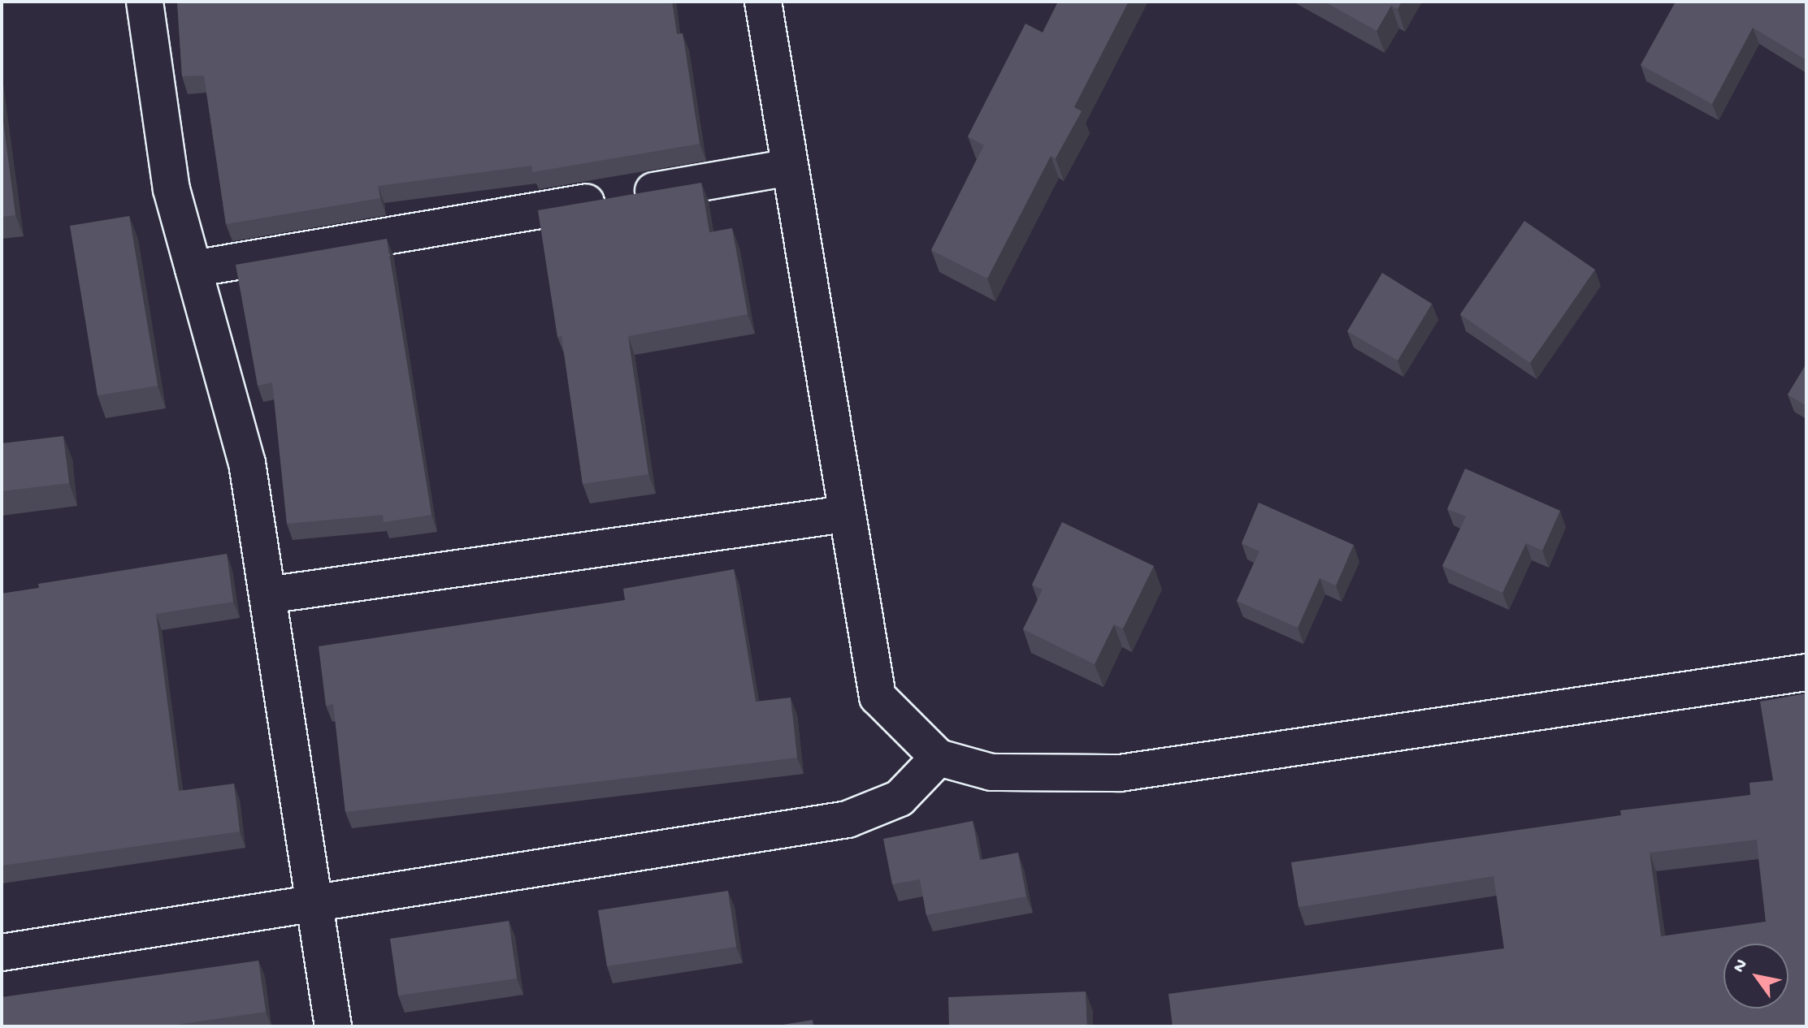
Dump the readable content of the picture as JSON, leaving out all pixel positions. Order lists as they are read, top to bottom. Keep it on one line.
{"north":"top left"}
